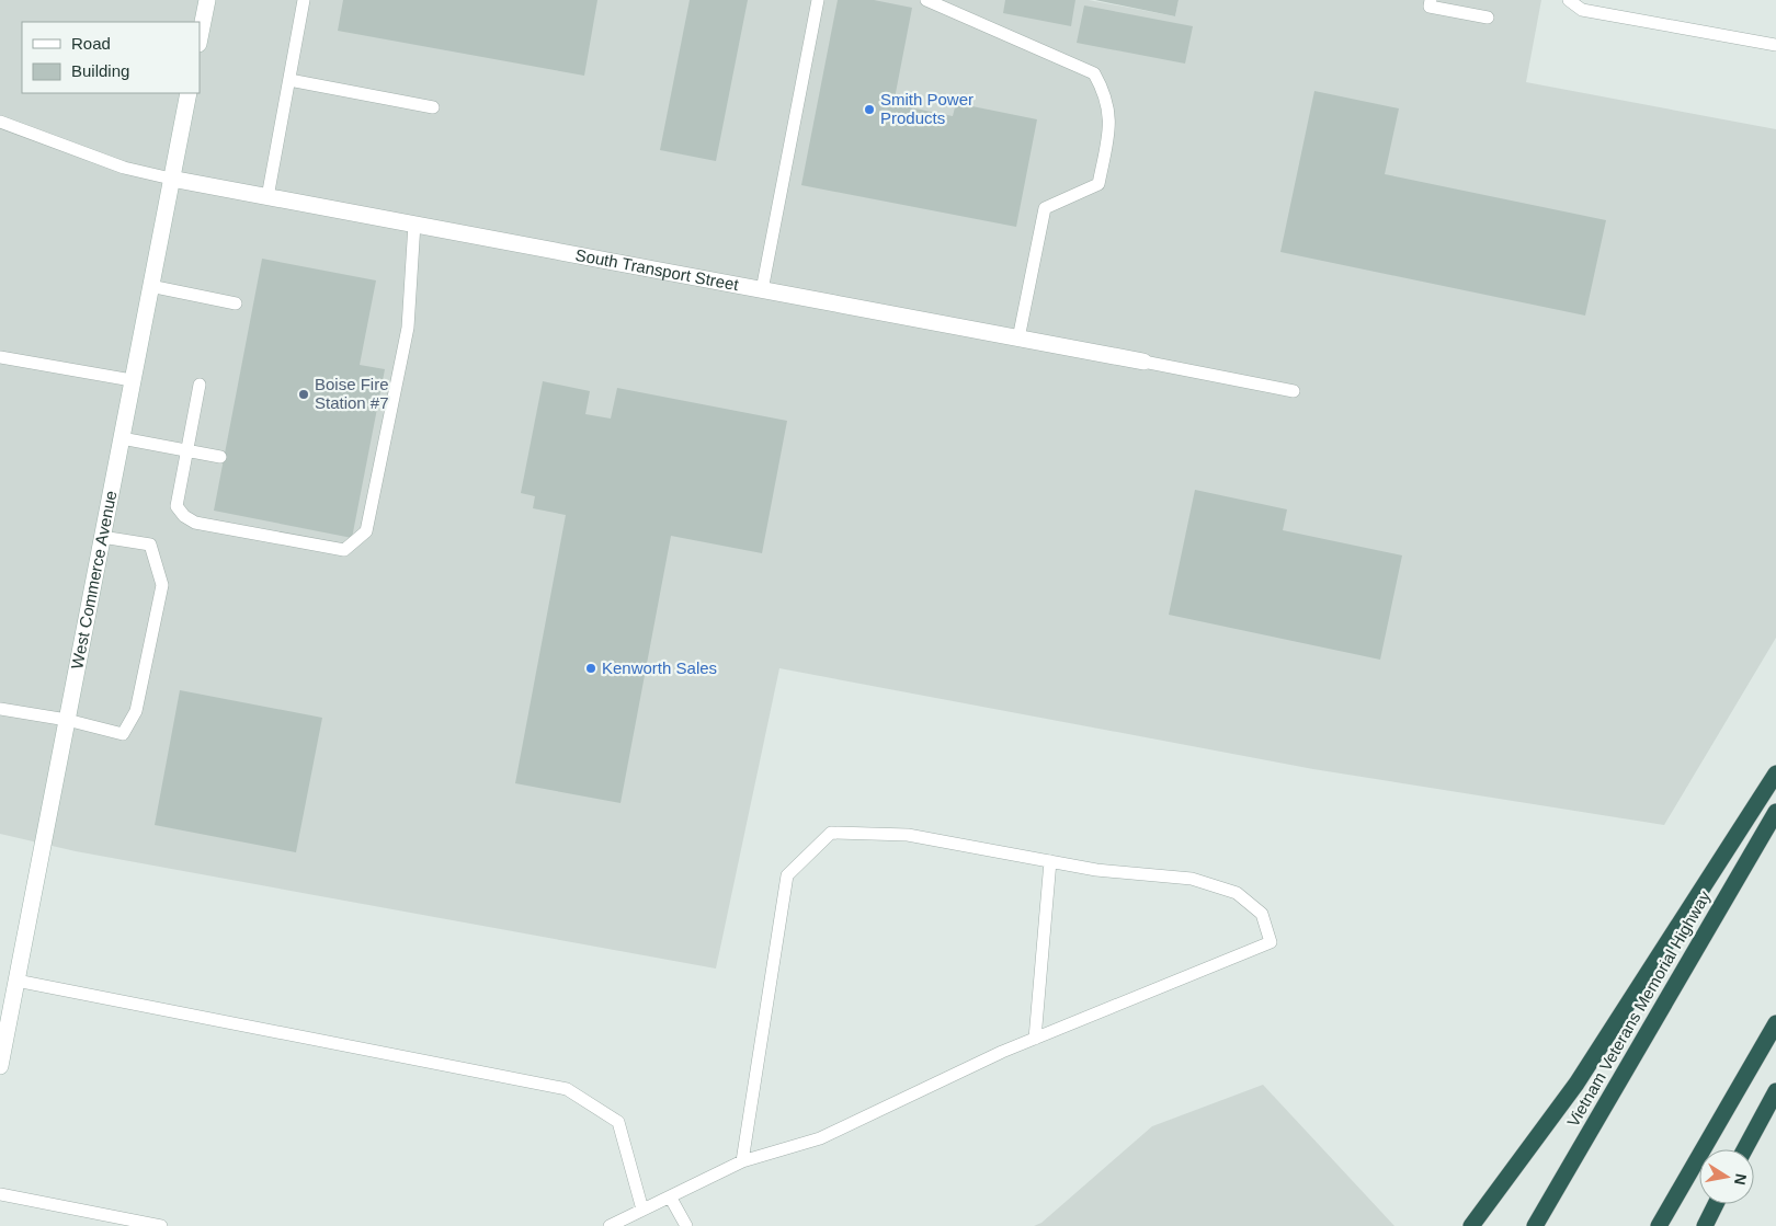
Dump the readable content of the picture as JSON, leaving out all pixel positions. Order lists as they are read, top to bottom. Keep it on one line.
{"streets":{"highway":["Vietnam Veterans Memorial Highway"],"street":["South Transport Street","West Commerce Avenue"]},"crossings":[["South Transport Street","West Commerce Avenue"]],"places":["Smith Power Products","Boise Fire Station #7","Kenworth Sales"],"legend":["Road","Building"],"north":"right"}
